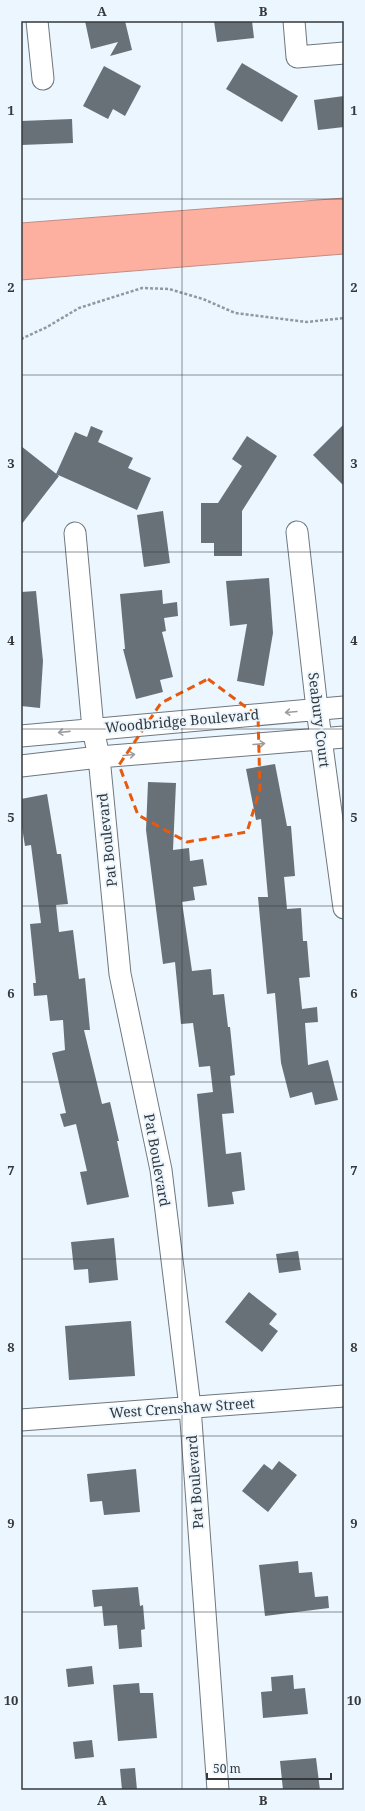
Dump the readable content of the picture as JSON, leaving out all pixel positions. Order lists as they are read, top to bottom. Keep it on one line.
{"streets":{"street":["Seabury Court","Woodbridge Boulevard","Pat Boulevard","West Crenshaw Street"]},"crossings":[["Seabury Court","Woodbridge Boulevard"],["Woodbridge Boulevard","Pat Boulevard"],["Pat Boulevard","West Crenshaw Street"]],"scale_bar":"50 m","grid":{"columns":["A","B"],"rows":["1","2","3","4","5","6","7","8","9","10"]}}
